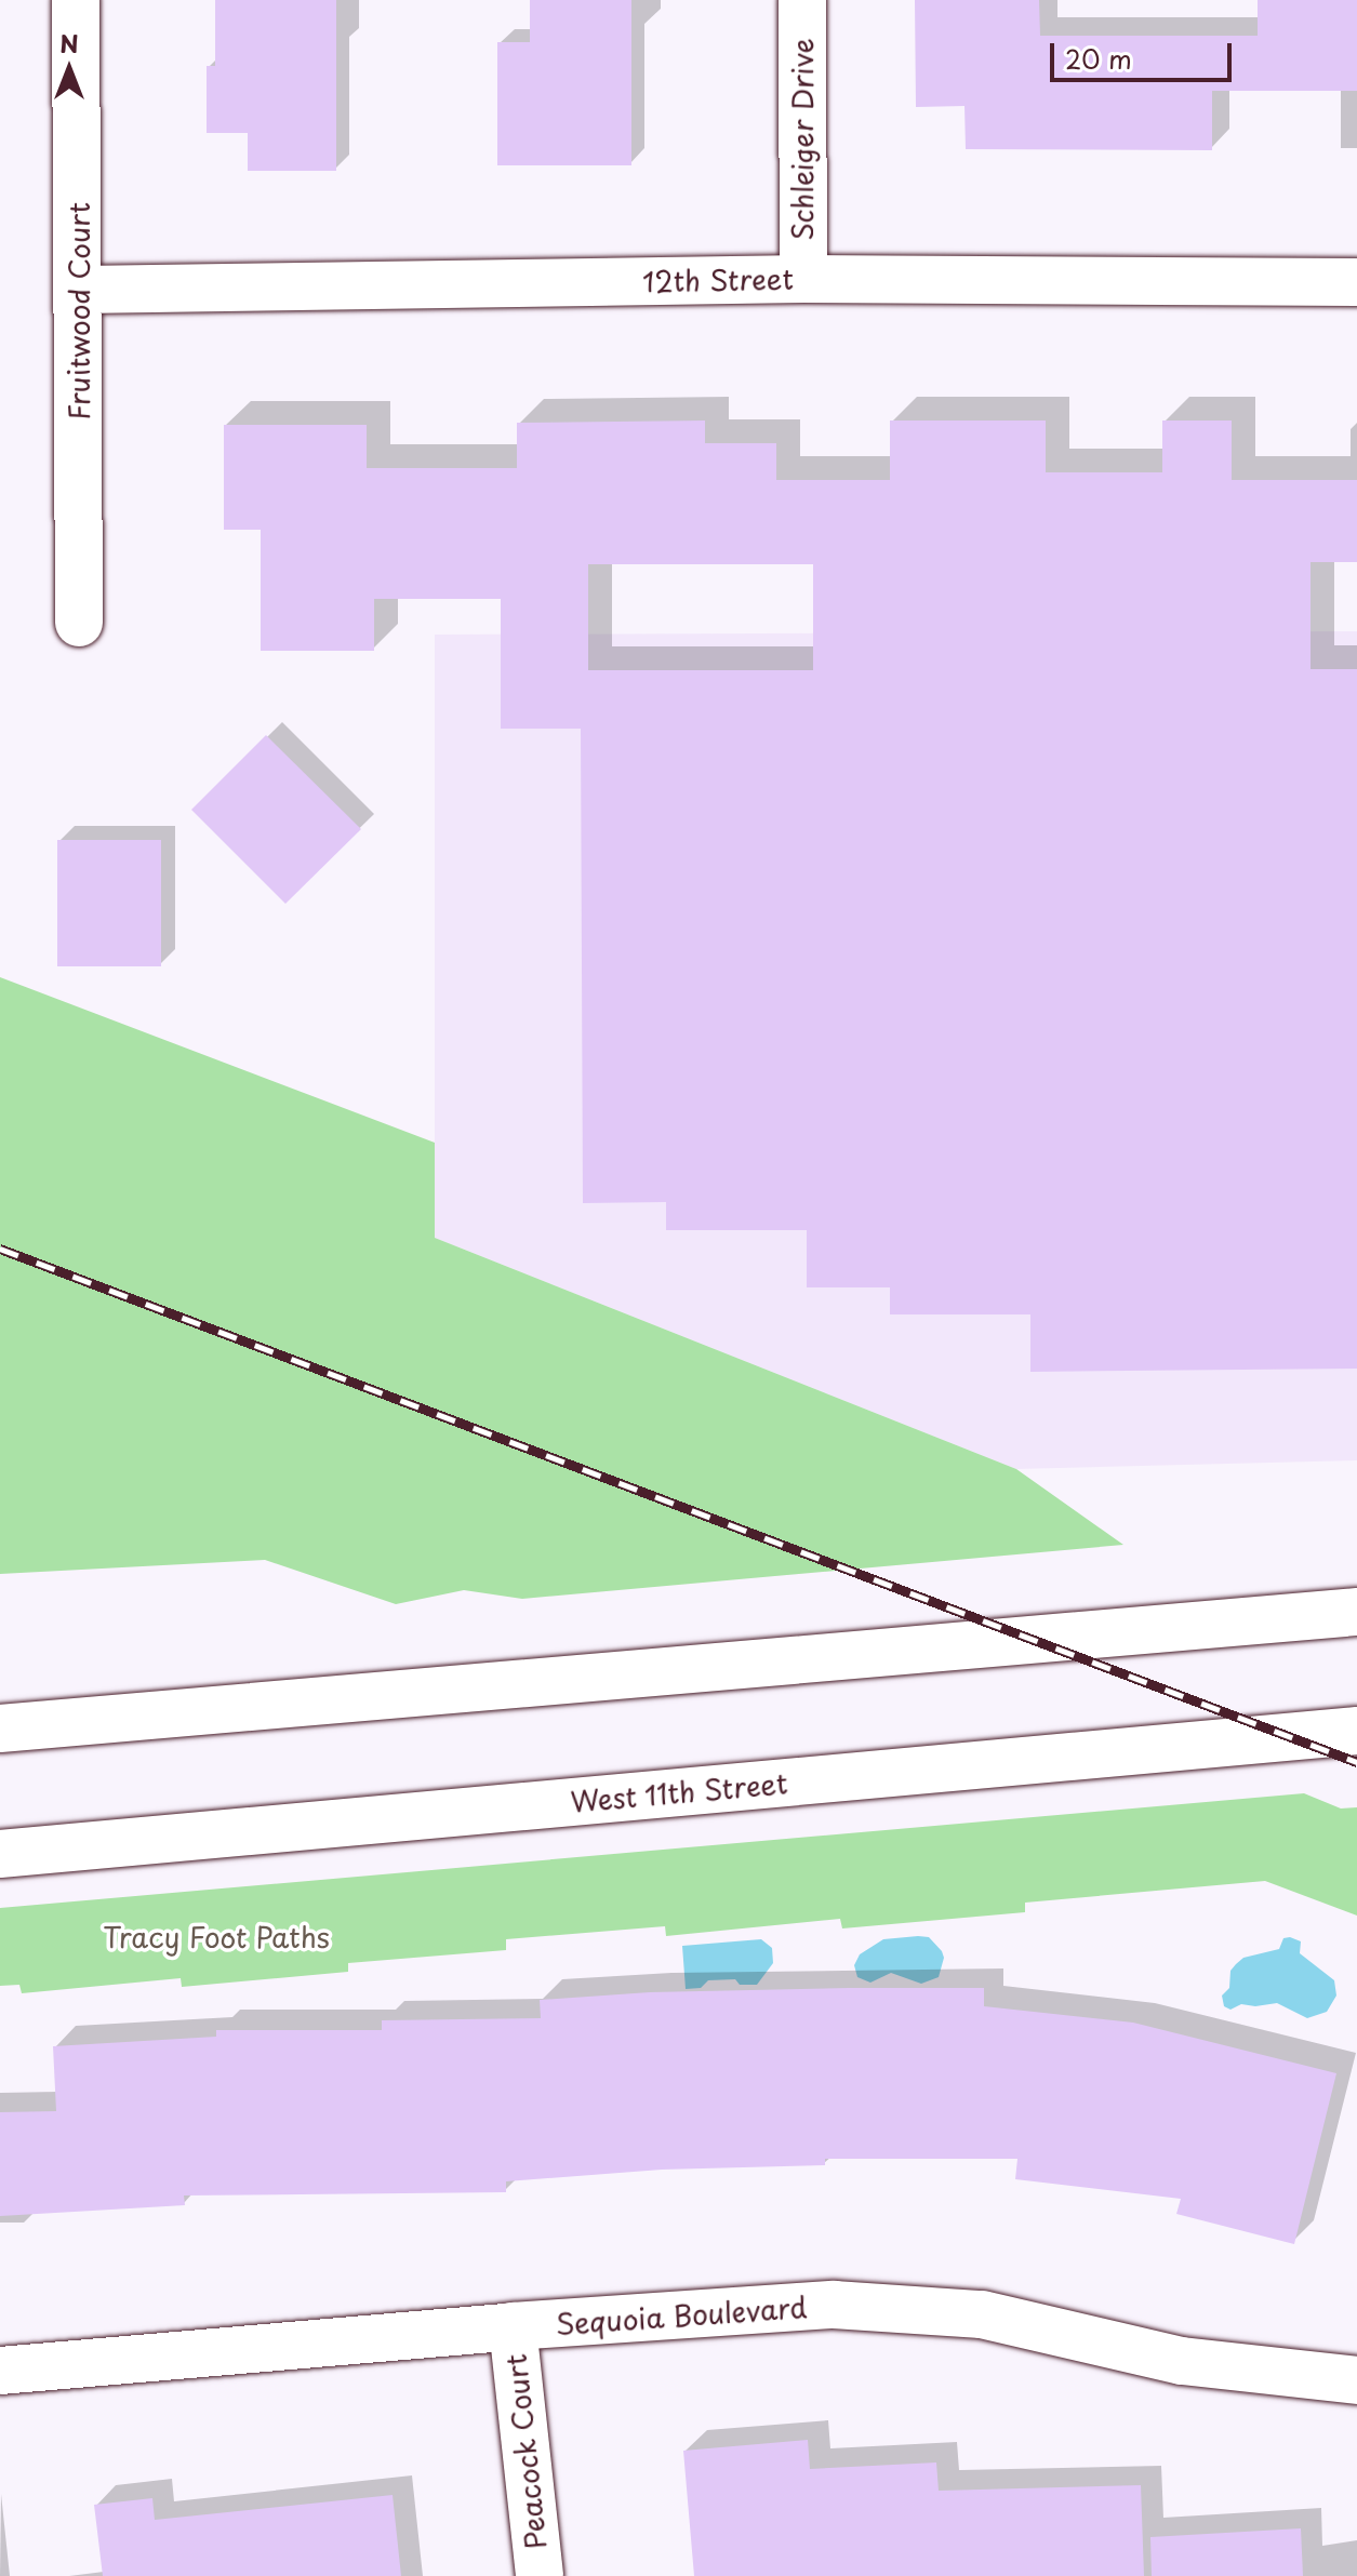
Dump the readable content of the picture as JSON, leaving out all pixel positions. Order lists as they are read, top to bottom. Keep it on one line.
{"streets":{"street":["Schleiger Drive","12th Street","Fruitwood Court","West 11th Street","Sequoia Boulevard","Peacock Court"]},"crossings":[["Schleiger Drive","12th Street"],["12th Street","Fruitwood Court"],["Sequoia Boulevard","Peacock Court"]],"parks":["Tracy Foot Paths"],"scale_bar":"20 m","north":"top"}
